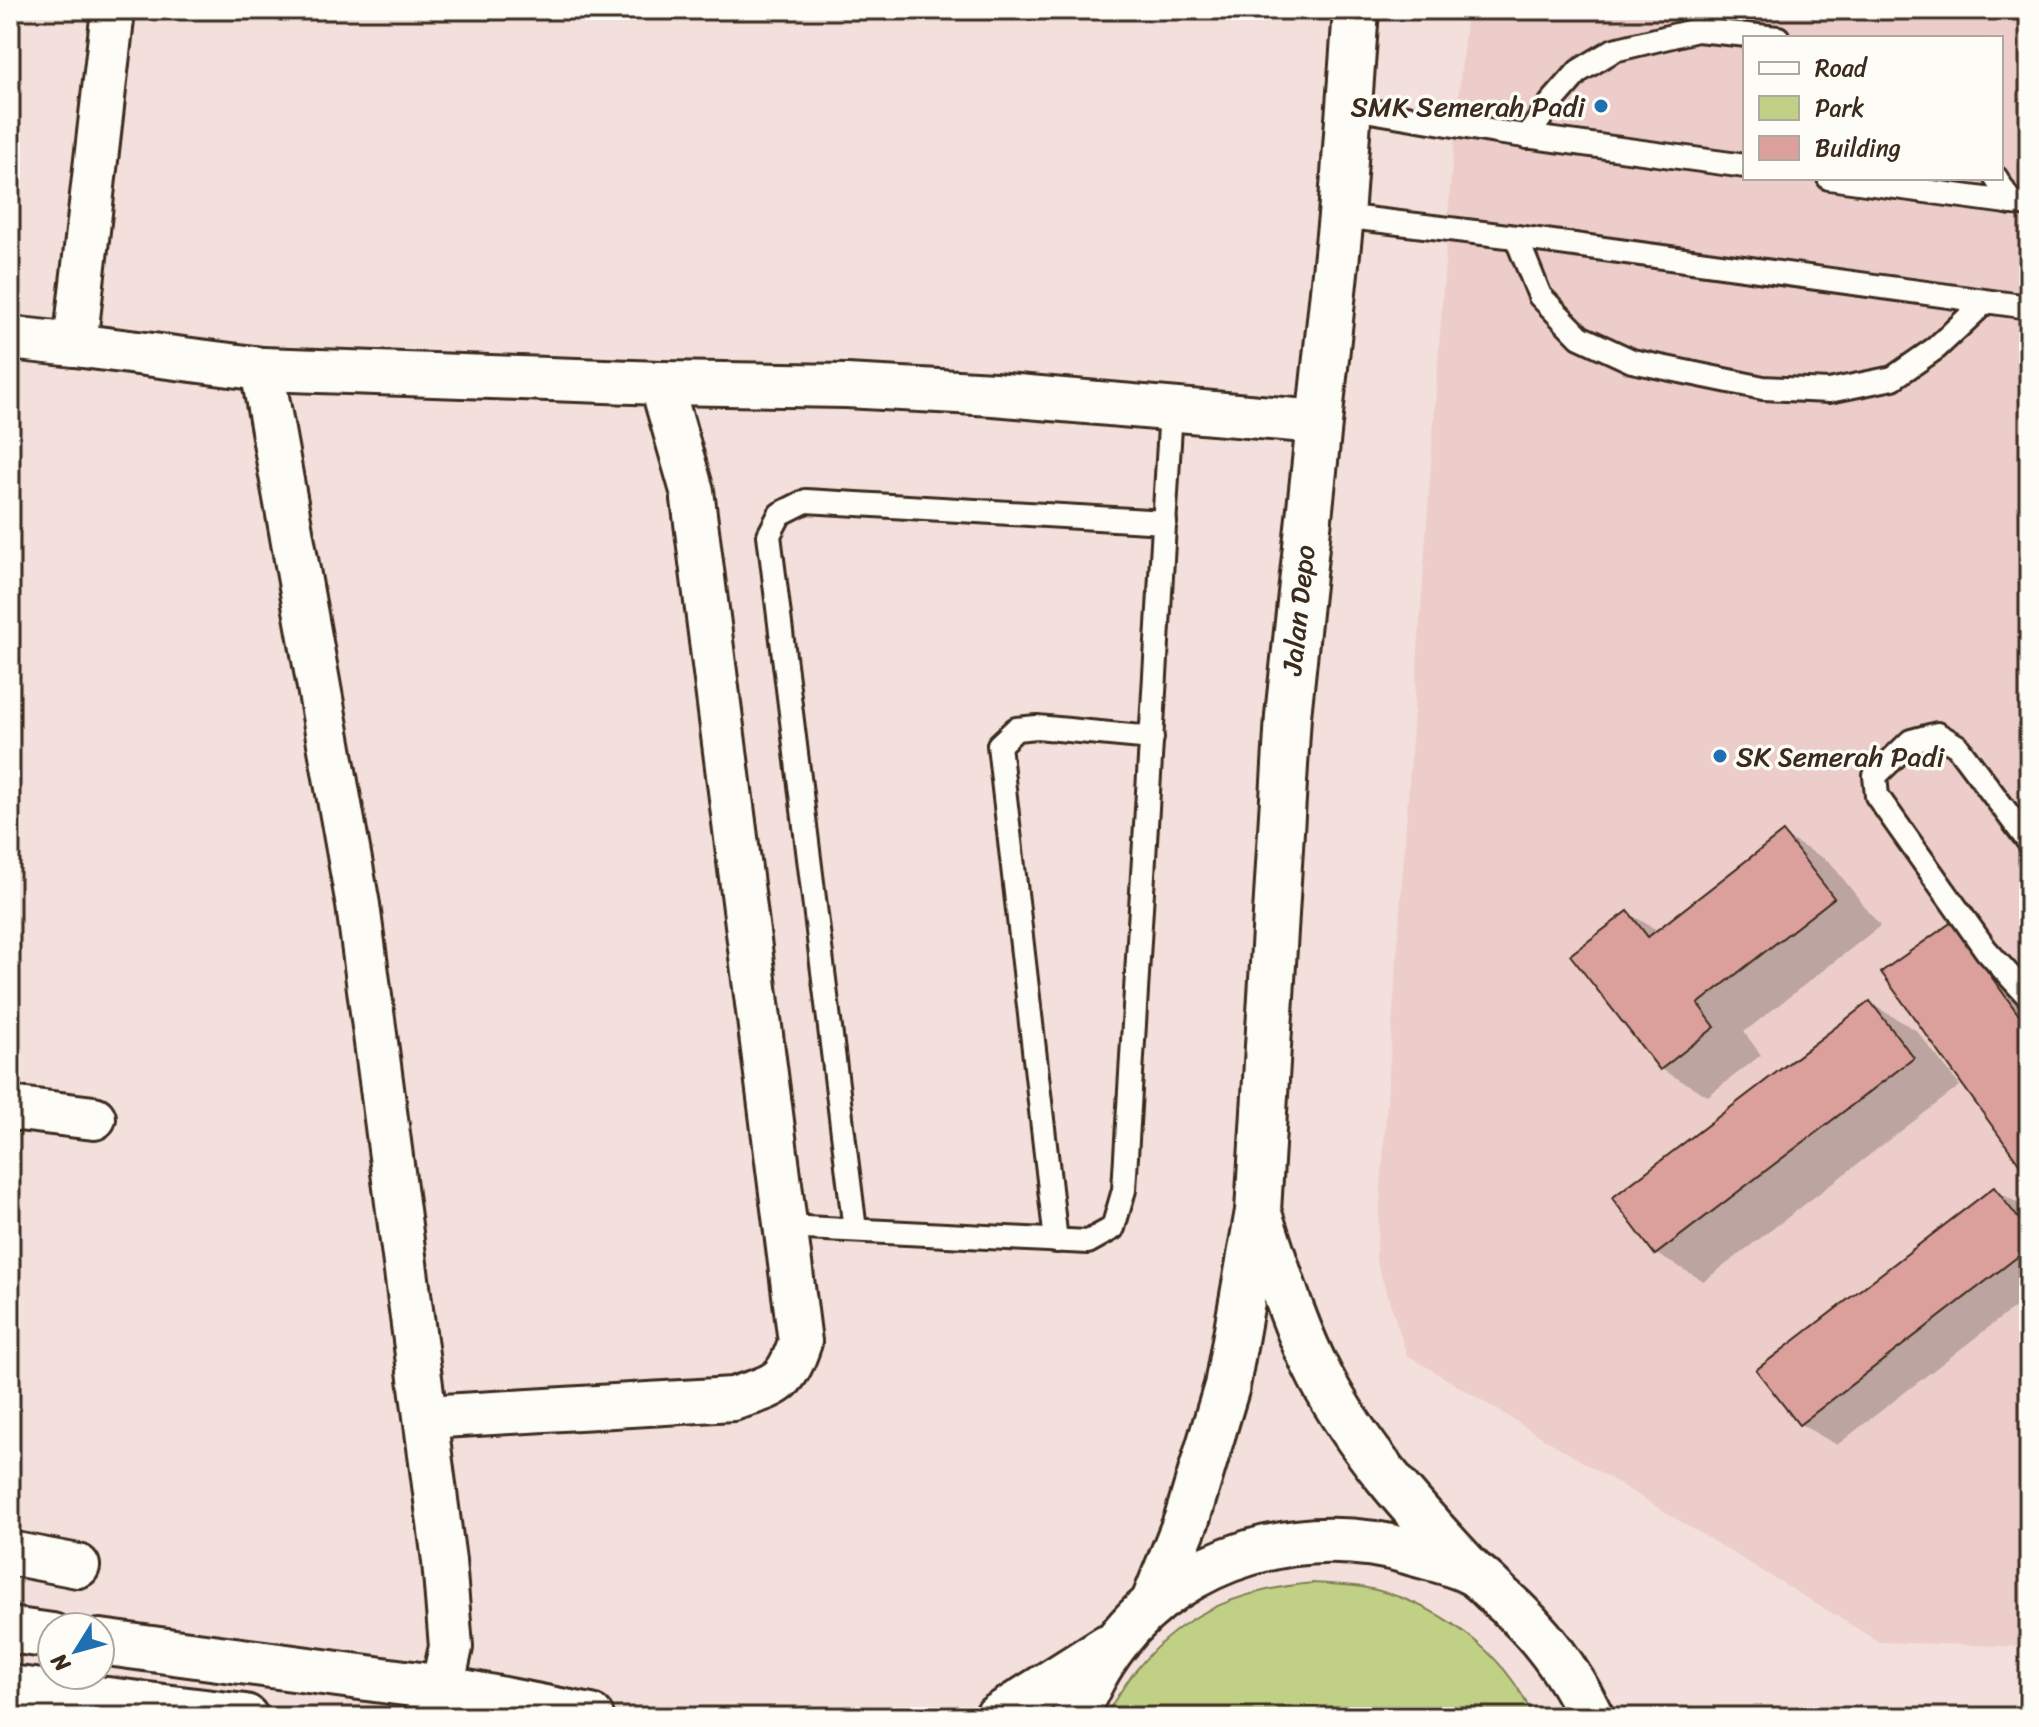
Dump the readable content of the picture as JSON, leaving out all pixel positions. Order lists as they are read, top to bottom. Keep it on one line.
{"streets":{"street":["Jalan Depo"]},"places":["SMK Semerah Padi","SK Semerah Padi"],"legend":["Road","Park","Building"],"north":"bottom left"}
